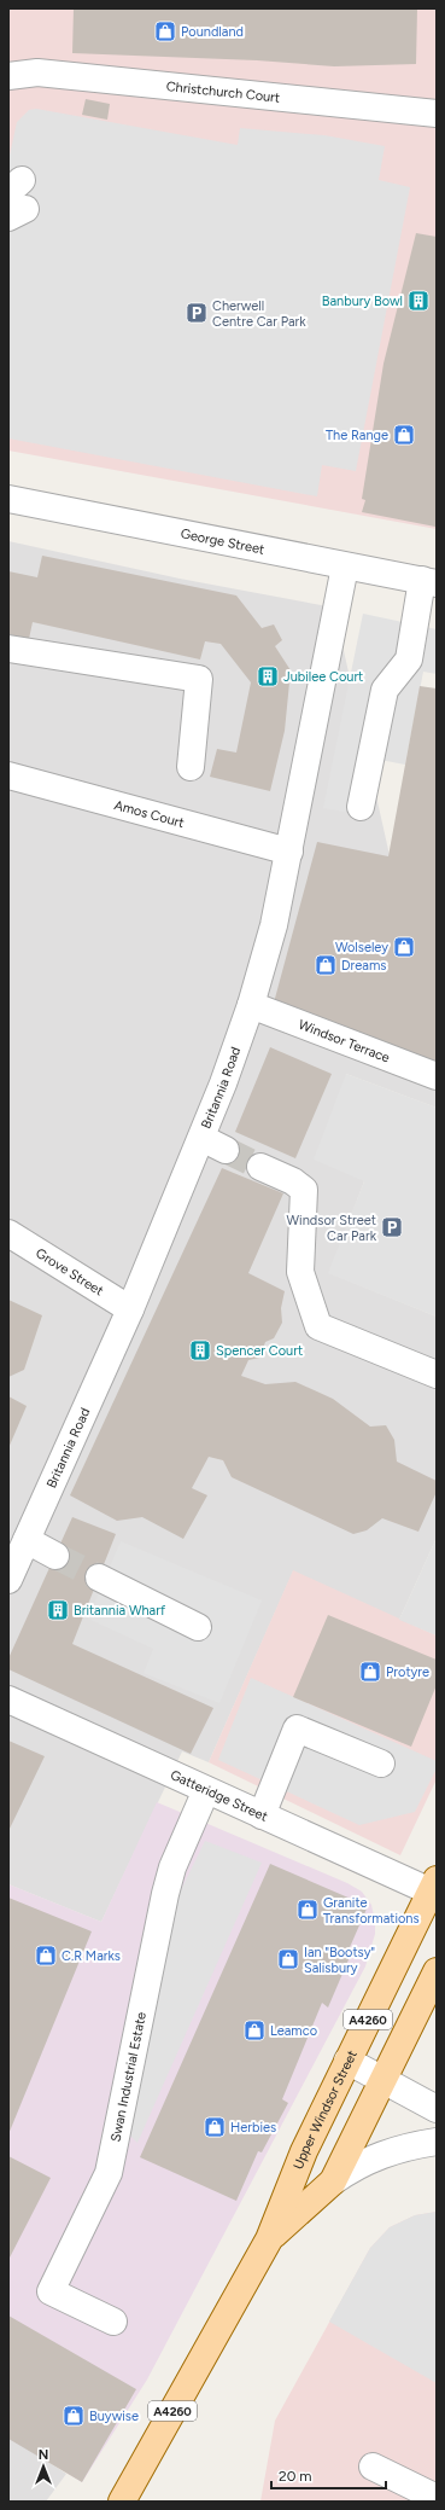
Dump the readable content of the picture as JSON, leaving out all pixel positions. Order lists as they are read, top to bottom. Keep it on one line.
{"streets":{"main road":["A4260","Upper Windsor Street"],"street":["Christchurch Court","George Street","Amos Court","Windsor Terrace","Britannia Road","Grove Street","Gatteridge Street","Swan Industrial Estate"]},"crossings":[["George Street","Britannia Road"],["Amos Court","Britannia Road"],["Windsor Terrace","Britannia Road"],["Britannia Road","Grove Street"],["Gatteridge Street","Swan Industrial Estate"],["Gatteridge Street","Upper Windsor Street"]],"places":{"shop":["Poundland","The Range","Wolseley","Dreams","Protyre","Granite Transformations","C.R Marks","Ian \"Bootsy\" Salisbury","Leamco","Herbies","Buywise"],"building":["Banbury Bowl","Jubilee Court","Spencer Court","Britannia Wharf"],"parking":["Cherwell Centre Car Park","Windsor Street Car Park"]},"scale_bar":"20 m","north":"top"}
